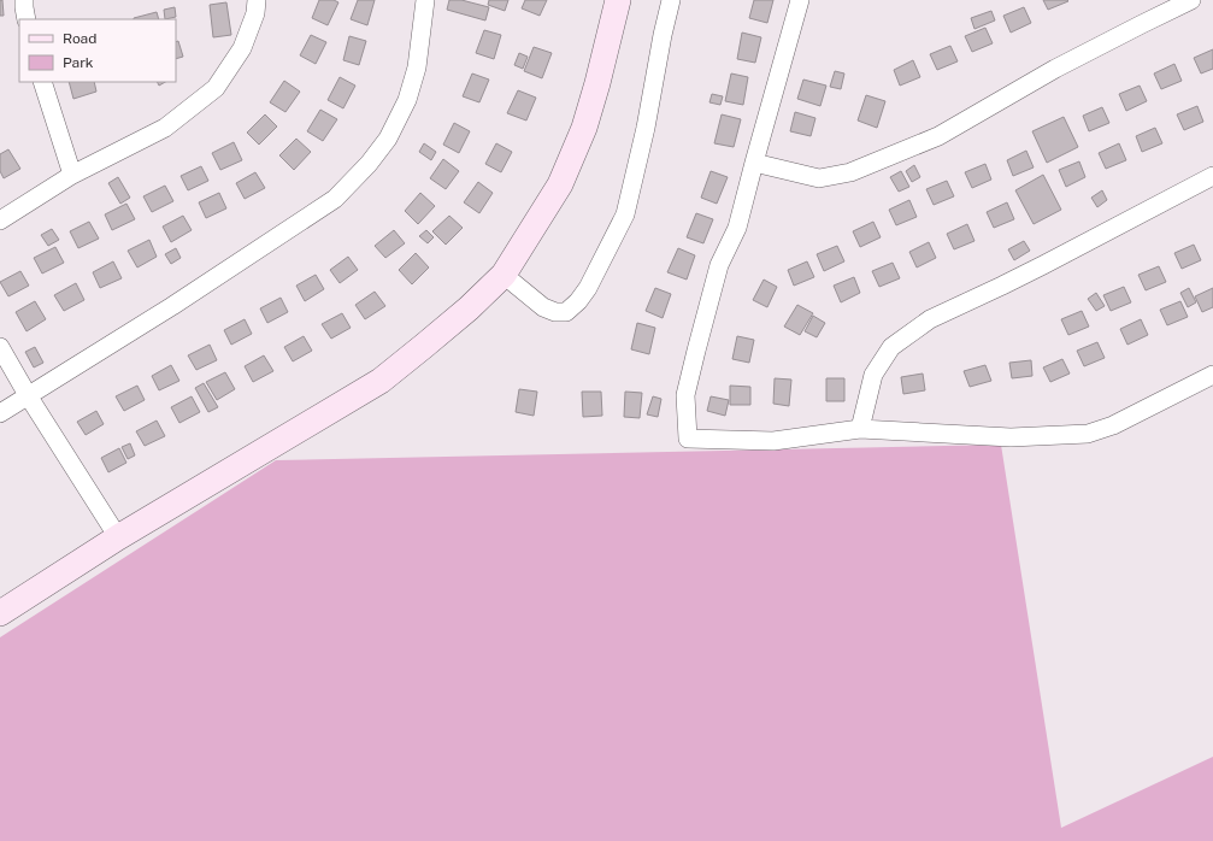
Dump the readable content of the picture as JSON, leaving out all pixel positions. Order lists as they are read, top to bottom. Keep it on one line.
{"legend":["Road","Park"]}
